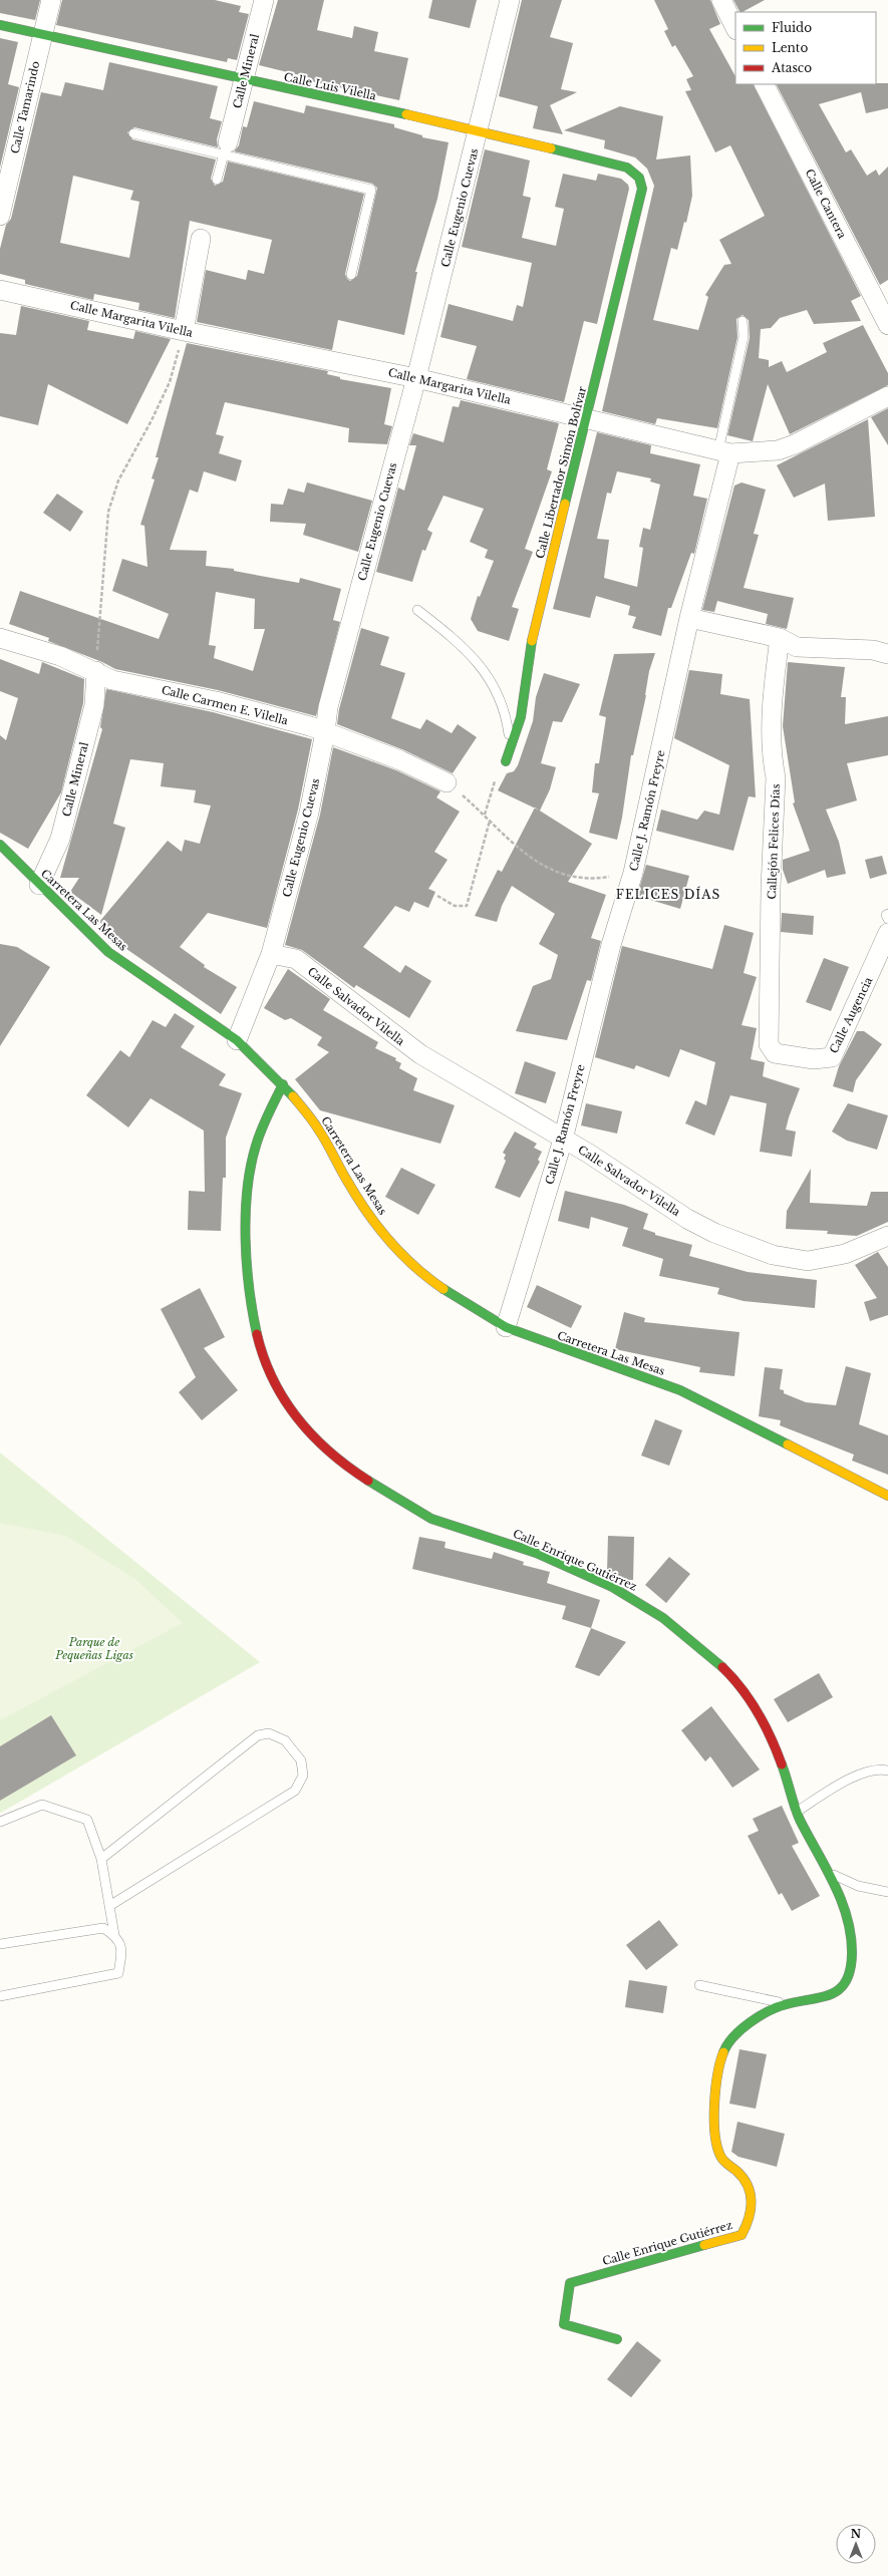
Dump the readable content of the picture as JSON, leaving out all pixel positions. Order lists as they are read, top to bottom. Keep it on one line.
{"streets":{"street":["Calle Mineral","Calle Luis Vilella","Calle Tamarindo","Calle Cantera","Calle Eugenio Cuevas","Calle Margarita Vilella","Calle Libertador Simón Bolívar","Calle Carmen E. Vilella","Calle J. Ramón Freyre","Callejón Felices Días","Carretera Las Mesas","Calle Salvador Vilella","Calle Augencia","Calle Enrique Gutiérrez"]},"crossings":[["Calle Mineral","Calle Luis Vilella"],["Calle Mineral","Calle Carmen E. Vilella"],["Calle Mineral","Carretera Las Mesas"],["Calle Luis Vilella","Calle Tamarindo"],["Calle Luis Vilella","Calle Eugenio Cuevas"],["Calle Luis Vilella","Calle Libertador Simón Bolívar"],["Calle Eugenio Cuevas","Calle Margarita Vilella"],["Calle Eugenio Cuevas","Calle Carmen E. Vilella"],["Calle Eugenio Cuevas","Carretera Las Mesas"],["Calle Eugenio Cuevas","Calle Salvador Vilella"],["Calle Margarita Vilella","Calle Libertador Simón Bolívar"],["Calle Margarita Vilella","Calle J. Ramón Freyre"],["Calle J. Ramón Freyre","Carretera Las Mesas"],["Calle J. Ramón Freyre","Calle Salvador Vilella"],["Callejón Felices Días","Calle Augencia"],["Carretera Las Mesas","Calle Enrique Gutiérrez"]],"districts":["FELICES DÍAS"],"parks":["Parque de Pequeñas Ligas"],"legend":["Fluido","Lento","Atasco"],"north":"top"}
